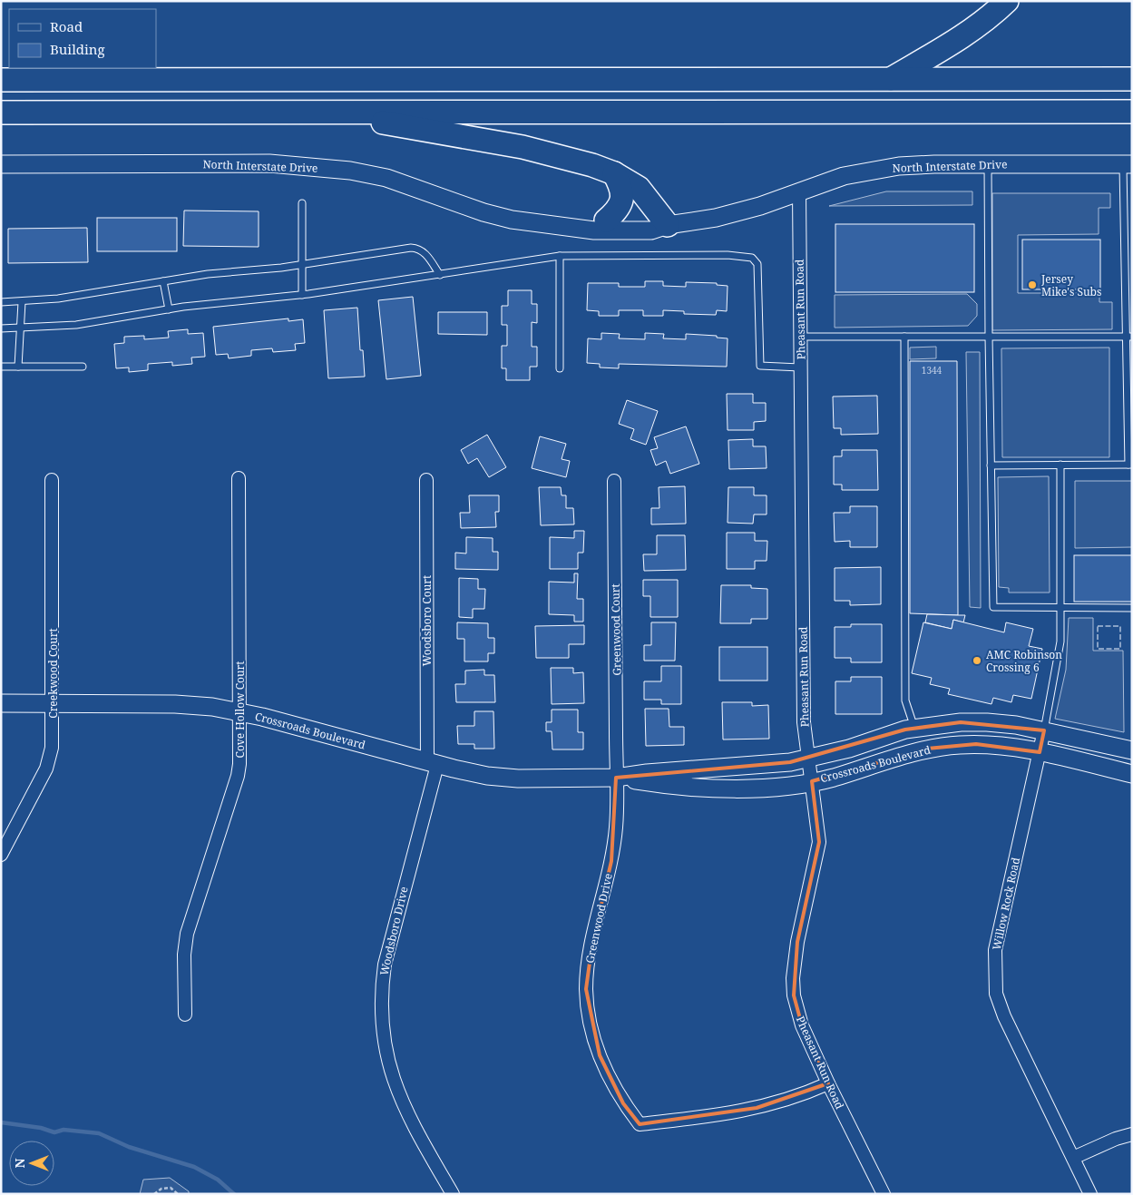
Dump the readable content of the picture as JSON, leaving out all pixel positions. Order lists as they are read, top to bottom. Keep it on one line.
{"streets":{"street":["North Interstate Drive","Pheasant Run Road","Woodsboro Court","Greenwood Court","Creekwood Court","Cove Hollow Court","Crossroads Boulevard","Willow Rock Road","Greenwood Drive","Woodsboro Drive"]},"crossings":[["North Interstate Drive","Pheasant Run Road"],["Pheasant Run Road","Crossroads Boulevard"],["Pheasant Run Road","Greenwood Drive"],["Woodsboro Court","Crossroads Boulevard"],["Woodsboro Court","Woodsboro Drive"],["Greenwood Court","Crossroads Boulevard"],["Greenwood Court","Greenwood Drive"],["Creekwood Court","Crossroads Boulevard"],["Cove Hollow Court","Crossroads Boulevard"],["Crossroads Boulevard","Willow Rock Road"],["Crossroads Boulevard","Greenwood Drive"],["Crossroads Boulevard","Woodsboro Drive"]],"places":["Jersey Mike's Subs","AMC Robinson Crossing 6"],"house_numbers":["1344"],"legend":["Road","Building"],"north":"left"}
